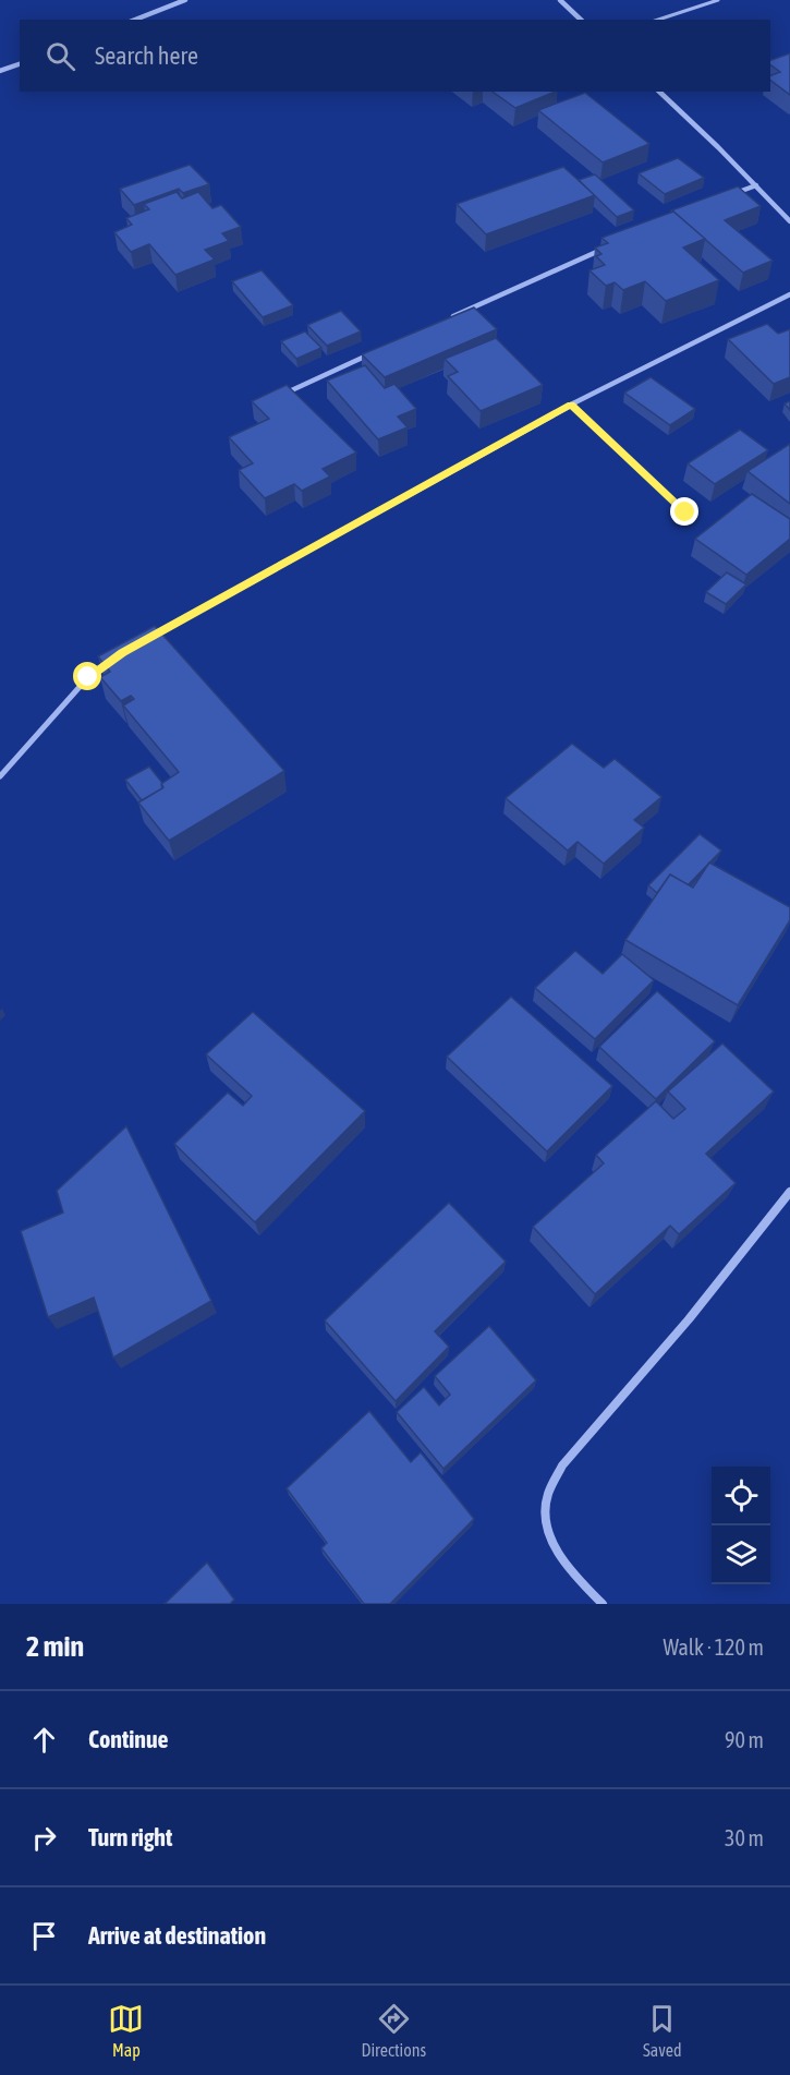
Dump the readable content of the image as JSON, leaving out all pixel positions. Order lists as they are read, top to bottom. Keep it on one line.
{"page":{"search":"Search here","heading":["2 min","Walk · 120 m"],"list":[["Continue","90 m"],["Turn right","30 m"],"Arrive at destination"],"nav":["Map","Directions","Saved"]}}
